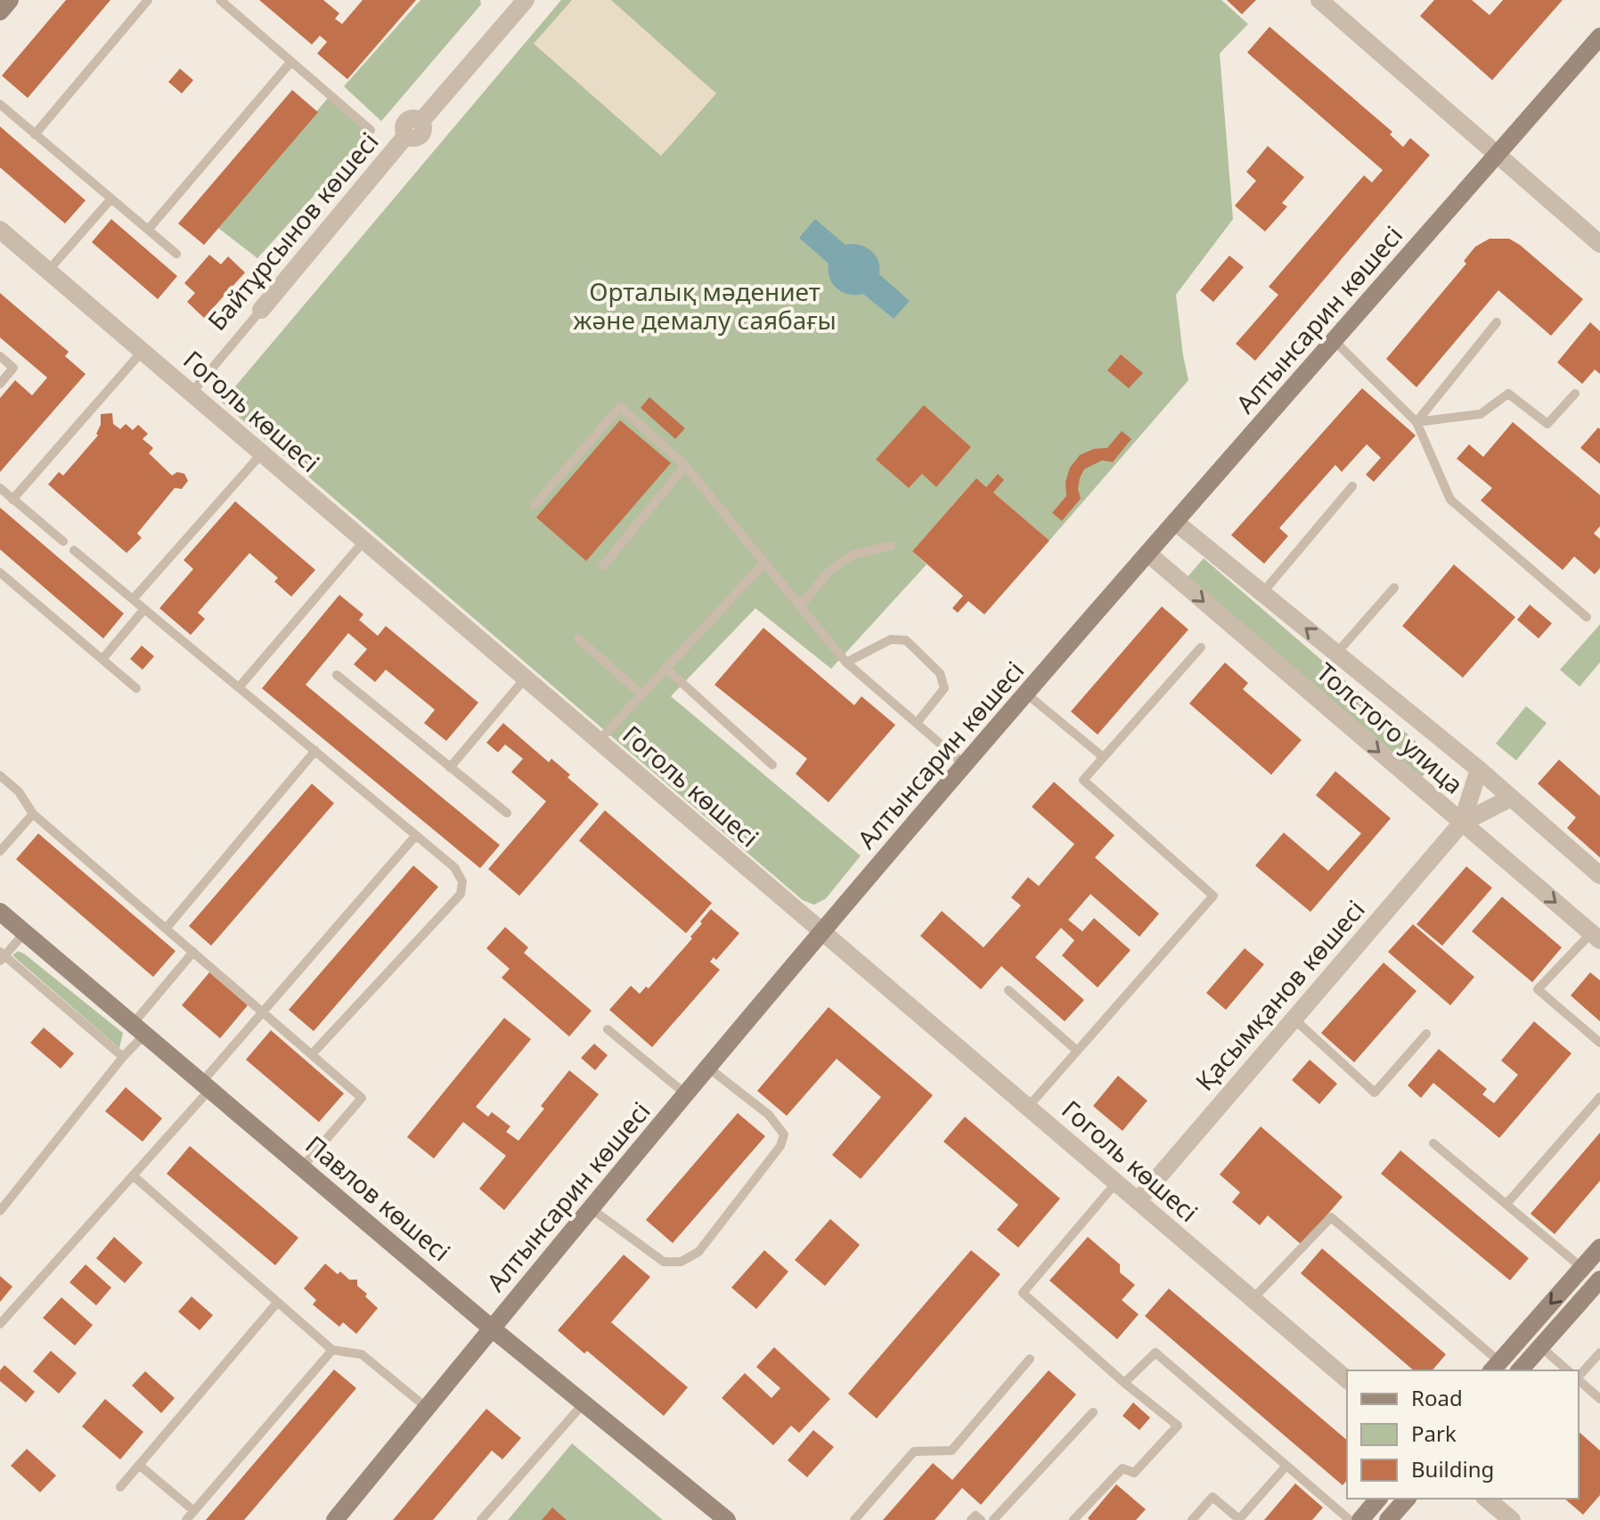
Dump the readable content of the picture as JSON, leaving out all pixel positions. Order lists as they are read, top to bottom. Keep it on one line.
{"streets":{"street":["Байтұрсынов көшесі","Алтынсарин көшесі","Гоголь көшесі","Толстого улица","Қасымқанов көшесі","Павлов көшесі"]},"crossings":[["Байтұрсынов көшесі","Гоголь көшесі"],["Алтынсарин көшесі","Гоголь көшесі"],["Алтынсарин көшесі","Толстого улица"],["Алтынсарин көшесі","Павлов көшесі"],["Гоголь көшесі","Қасымқанов көшесі"],["Толстого улица","Қасымқанов көшесі"]],"parks":["Орталық мәдениет және демалу саябағы"],"legend":["Road","Park","Building"]}
